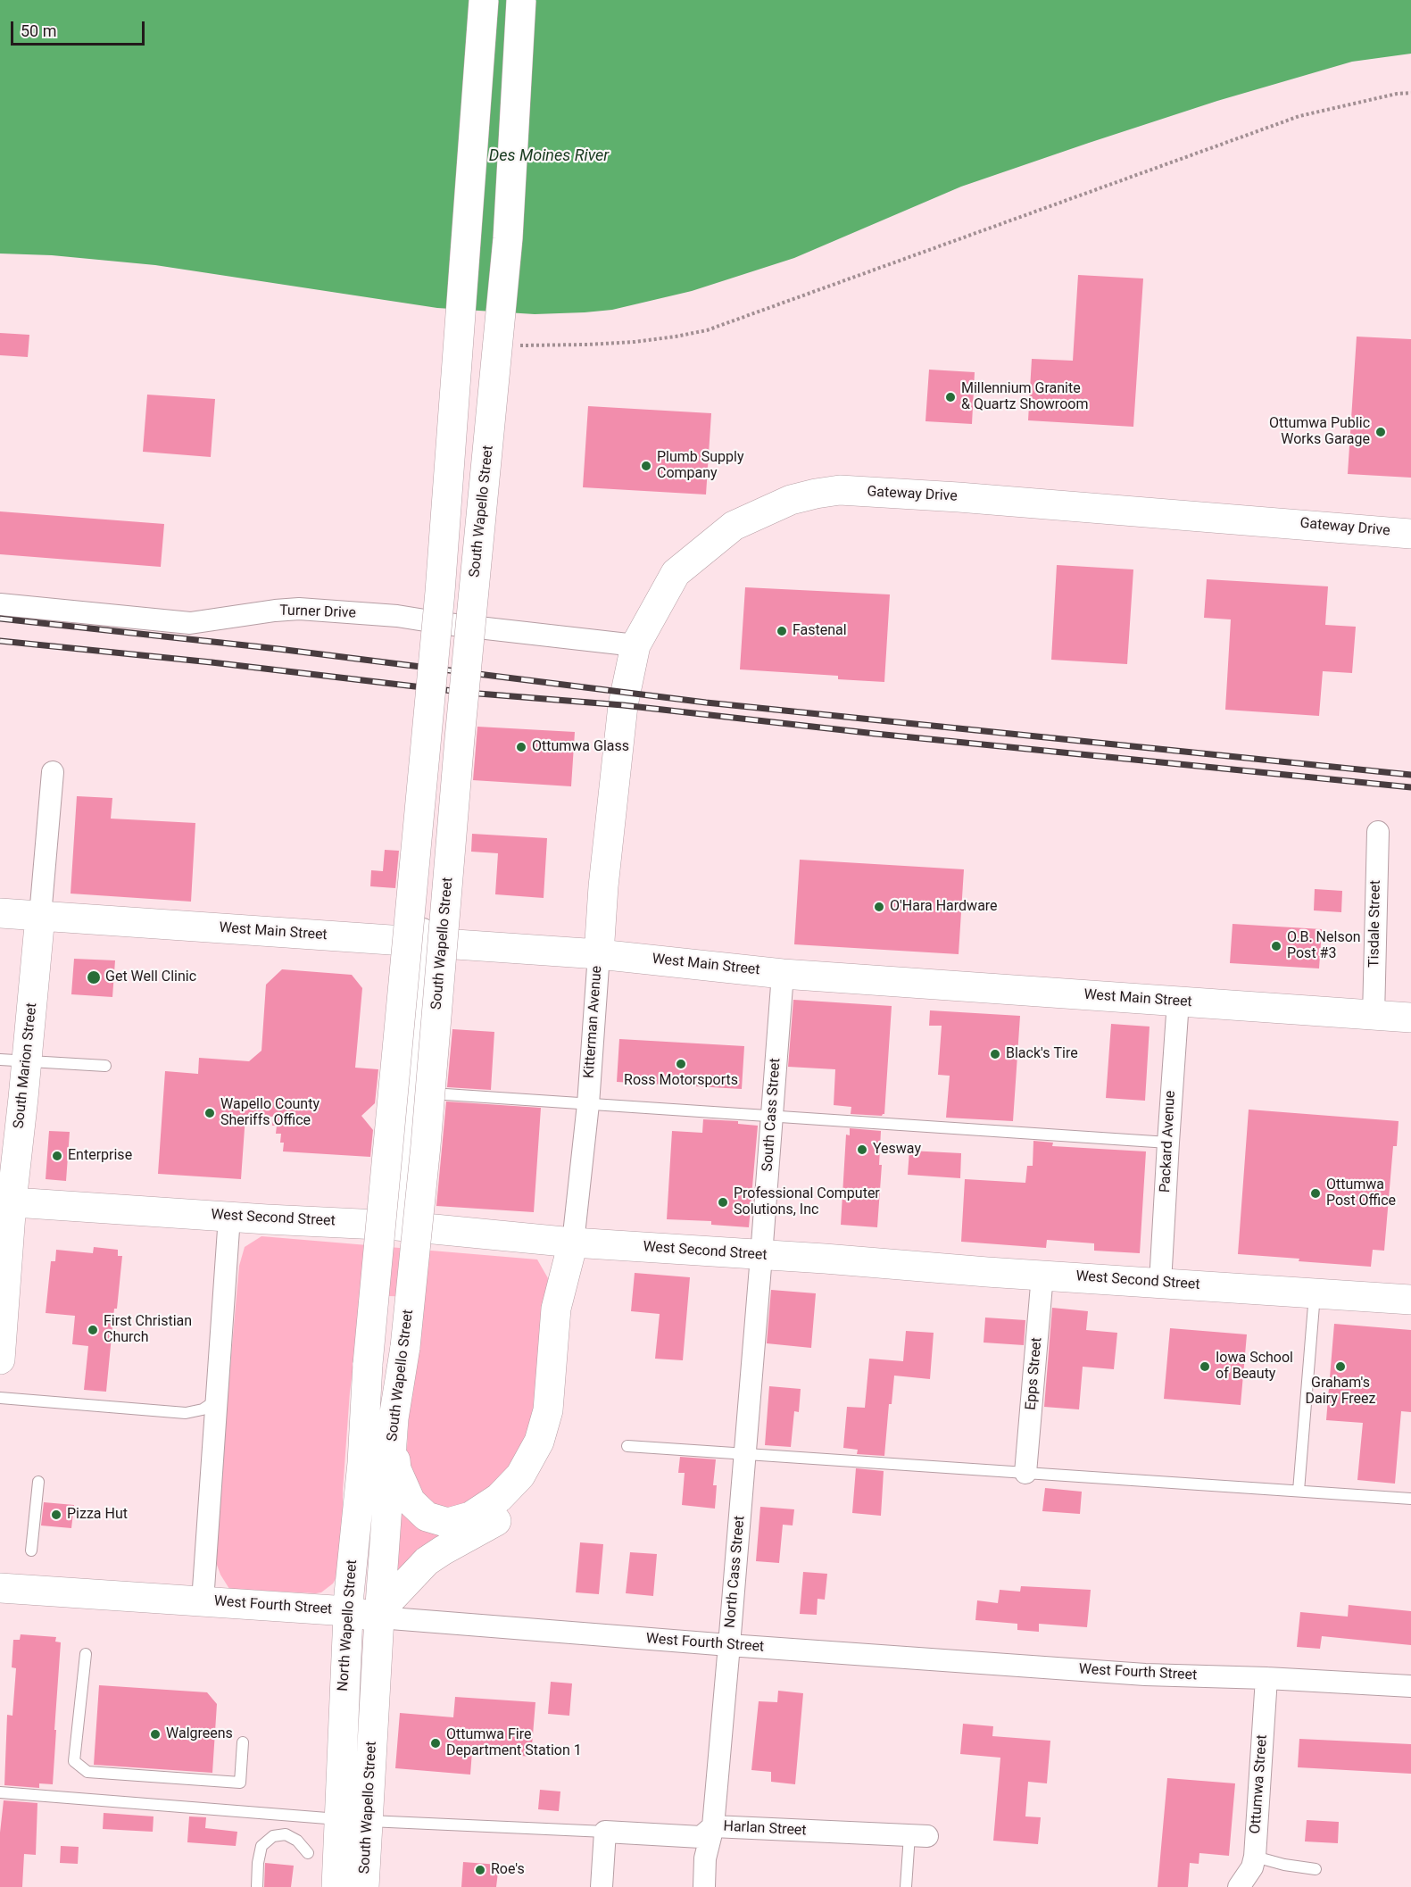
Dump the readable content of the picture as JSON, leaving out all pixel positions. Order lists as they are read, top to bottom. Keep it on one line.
{"streets":{"main road":["Gateway Drive","South Wapello Street","West Main Street","Kitterman Avenue","South Marion Street","West Second Street","West Fourth Street","North Wapello Street"],"street":["Turner Drive","Tisdale Street","South Cass Street","Packard Avenue","Epps Street","North Cass Street","Ottumwa Street","Harlan Street"]},"crossings":[["Gateway Drive","Turner Drive"],["Gateway Drive","Kitterman Avenue"],["South Wapello Street","West Main Street"],["South Wapello Street","West Second Street"],["South Wapello Street","West Fourth Street"],["South Wapello Street","North Wapello Street"],["Tisdale Street","West Main Street"],["West Main Street","Kitterman Avenue"],["West Main Street","South Marion Street"],["West Main Street","South Cass Street"],["West Main Street","Packard Avenue"],["Kitterman Avenue","West Second Street"],["South Marion Street","West Second Street"],["South Cass Street","West Second Street"],["South Cass Street","North Cass Street"],["Packard Avenue","West Second Street"],["West Second Street","Epps Street"],["West Second Street","North Cass Street"],["North Cass Street","West Fourth Street"],["North Cass Street","Harlan Street"],["West Fourth Street","North Wapello Street"],["West Fourth Street","Ottumwa Street"]],"water":["Des Moines River"],"places":["Millennium Granite & Quartz Showroom","Ottumwa Public Works Garage","Plumb Supply Company","Fastenal","Ottumwa Glass","O'Hara Hardware","O.B. Nelson Post #3","Get Well Clinic","Black's Tire","Ross Motorsports","Wapello County Sheriffs Office","Yesway","Enterprise","Ottumwa Post Office","Professional Computer Solutions, Inc","First Christian Church","Iowa School of Beauty","Graham's Dairy Freez","Pizza Hut","Walgreens","Ottumwa Fire Department Station 1","Roe's"],"scale_bar":"50 m"}
